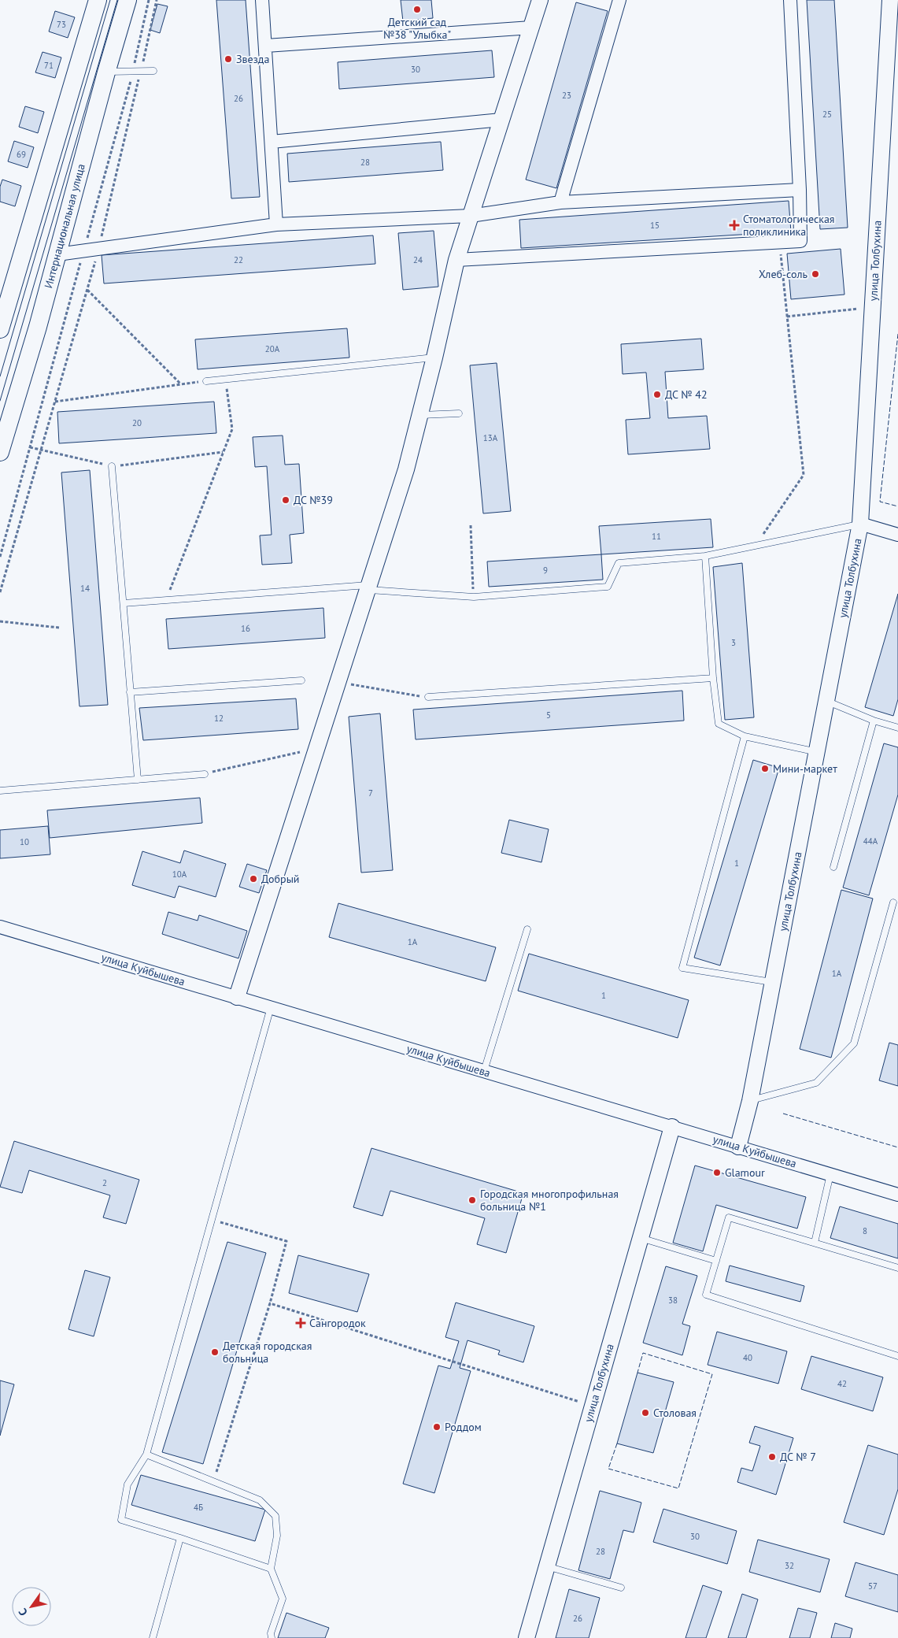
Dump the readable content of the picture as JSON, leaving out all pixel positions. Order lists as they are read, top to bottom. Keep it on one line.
{"streets":{"main road":["Интернациональная улица"],"street":["улица Толбухина","улица Куйбышева"]},"crossings":[["улица Толбухина","улица Куйбышева"]],"places":{"other":["Детский сад №38 \"Улыбка\"","Звезда","Хлеб-соль","ДС № 42","ДС №39","Мини-маркет","Добрый","Glamour","Городская многопрофильная больница №1","Детская городская больница","Столовая","Роддом","ДС № 7"],"health":["Стоматологическая поликлиника","Сангородок"]},"house_numbers":["73","71","30","23","26","25","69","28","15","22","24","20А","20","13А","11","9","14","16","3","5","12","7","44А","10","1","10А","1А","1А","1","2","8","38","40","42","4Б","30","28","32","57","26"],"north":"bottom left"}
